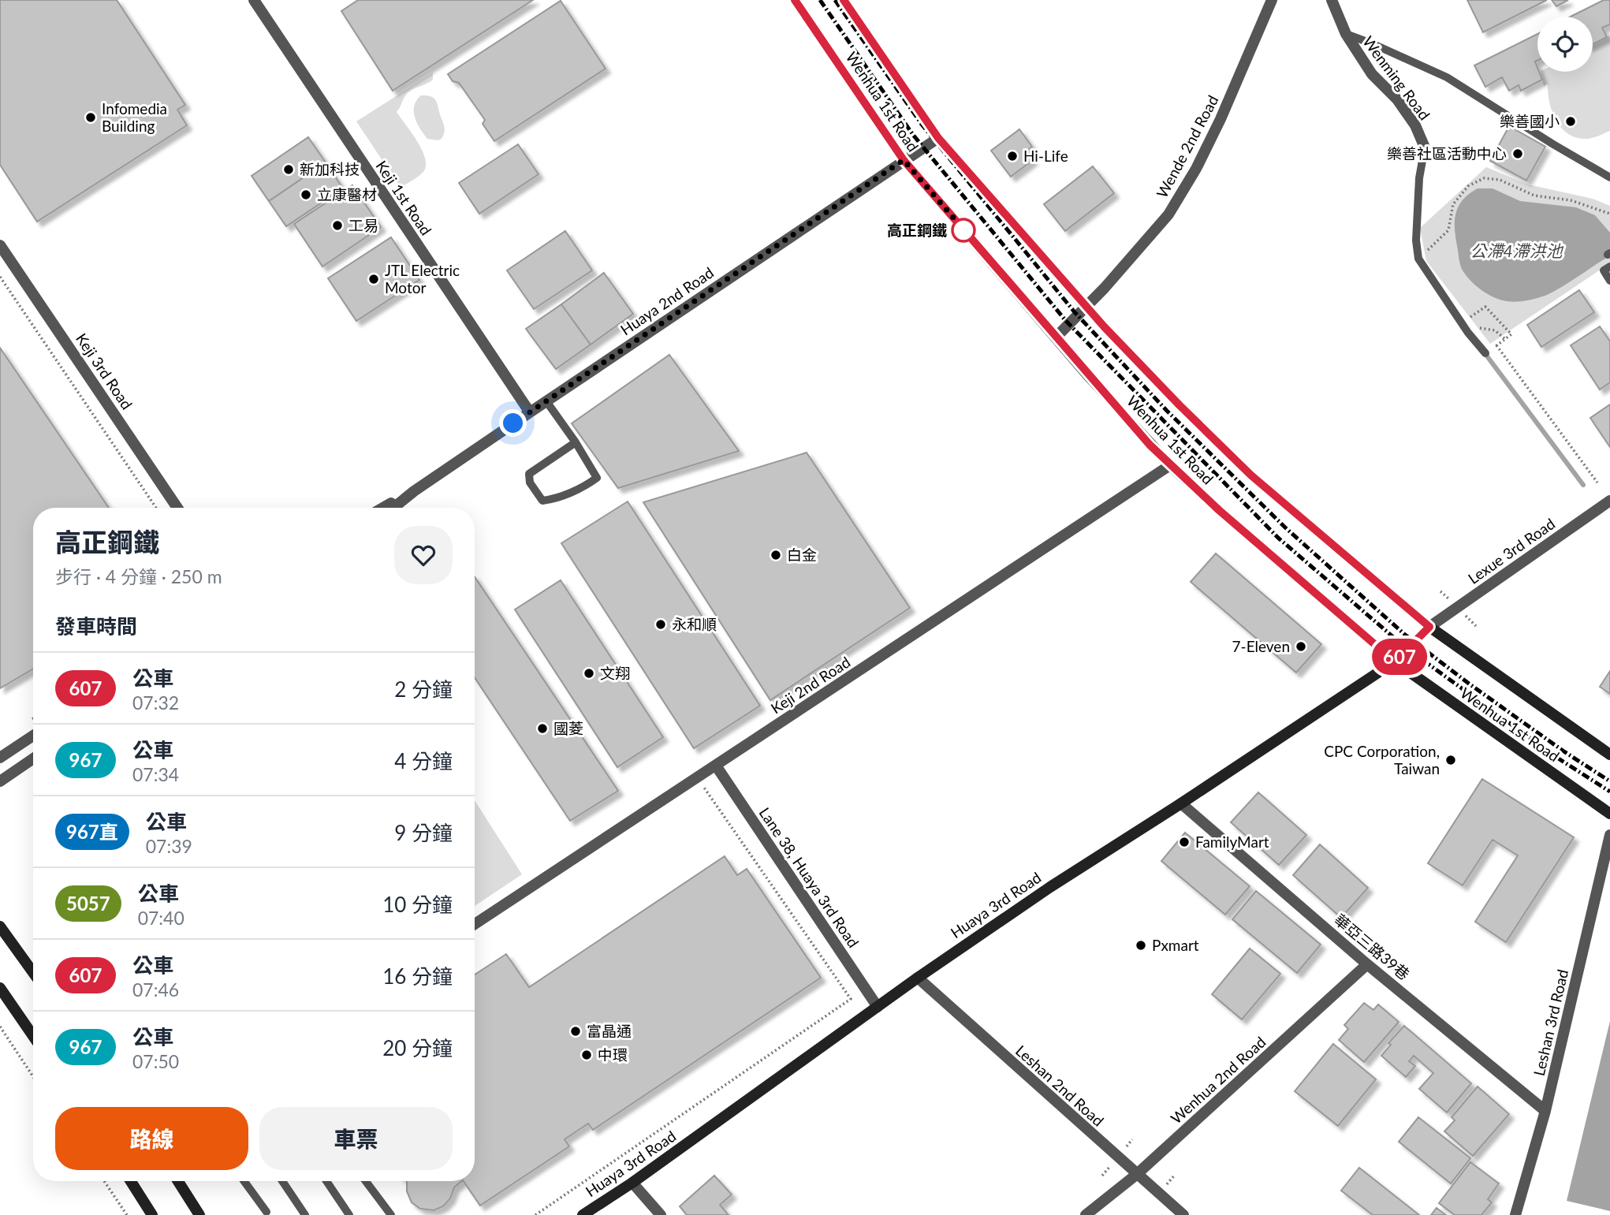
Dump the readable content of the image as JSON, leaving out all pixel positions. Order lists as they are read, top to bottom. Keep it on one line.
{"streets":{"street":["Wenming Road","Wenhua 1st Road","Wende 2nd Road","Keji 1st Road","Huaya 2nd Road","Keji 3rd Road","Lexue 3rd Road","Keji 2nd Road","Lane 38, Huaya 3rd Road","Huaya 3rd Road","華亞三路39巷","Leshan 3rd Road","Wenhua 2nd Road","Leshan 2nd Road"]},"crossings":[["Wenhua 1st Road","Wende 2nd Road"],["Wenhua 1st Road","Huaya 2nd Road"],["Wenhua 1st Road","Lexue 3rd Road"],["Wenhua 1st Road","Keji 2nd Road"],["Wenhua 1st Road","Huaya 3rd Road"],["Keji 1st Road","Huaya 2nd Road"],["Lexue 3rd Road","Huaya 3rd Road"],["Keji 2nd Road","Lane 38, Huaya 3rd Road"],["Lane 38, Huaya 3rd Road","Huaya 3rd Road"],["Huaya 3rd Road","華亞三路39巷"],["Huaya 3rd Road","Leshan 2nd Road"],["華亞三路39巷","Leshan 3rd Road"],["華亞三路39巷","Wenhua 2nd Road"],["Wenhua 2nd Road","Leshan 2nd Road"]],"water":["公滯4滯洪池"],"places":["Infomedia Building","樂善國小","樂善社區活動中心","Hi-Life","新加科技","立康醫材","工易","高正鋼鐵","JTL Electric Motor","白金","永和順","7-Eleven","文翔","國菱","CPC Corporation, Taiwan","FamilyMart","Pxmart","富晶通","中環"],"lines":["bus line 607"],"page":{"on_map":"607","heading":[["高正鋼鐵","步行 · 4 分鐘 · 250 m"],"發車時間"],"list":[{"mark":"607","name":"公車","note":"07:32","value":"2 分鐘"},{"mark":"967","name":"公車","note":"07:34","value":"4 分鐘"},{"mark":"967直","name":"公車","note":"07:39","value":"9 分鐘"},{"mark":"5057","name":"公車","note":"07:40","value":"10 分鐘"},{"mark":"607","name":"公車","note":"07:46","value":"16 分鐘"},{"mark":"967","name":"公車","note":"07:50","value":"20 分鐘"}],"buttons":["路線","車票"]}}
